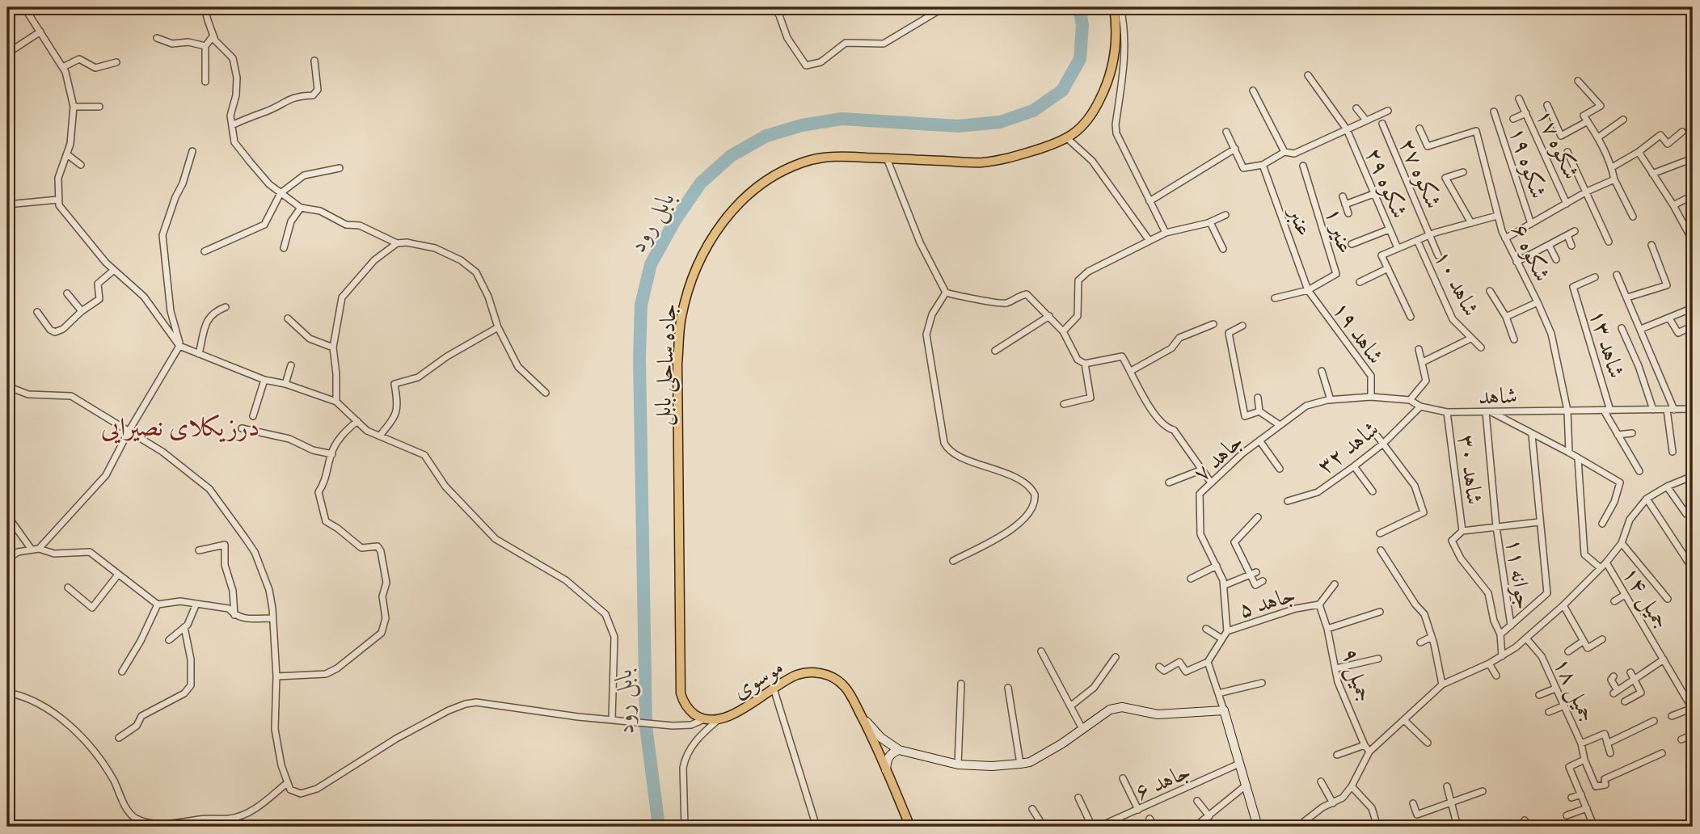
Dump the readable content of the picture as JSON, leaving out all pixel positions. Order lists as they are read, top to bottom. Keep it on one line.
{"streets":{"main road":["جاده ساحلی بابل","موسوی"],"street":["شکوه ۱۷","شکوه ۱۹","شکوه ۲۷","شکوه ۲۹","عنبر","عنیر ۱","شکوه ۶","شاهد ۱۰","شاهد ۱۹","شاهد ۱۳","شاهد","شاهد ۳۲","جاهد ۷","شاهد ۳۰","جوانه ۱۱","جمیل ۱۴","جاهد ۵","جمیل ۹","جمیل ۱۸","جاهد ۶"]},"crossings":[["عنبر","عنیر ۱"],["عنبر","شاهد ۱۹"],["عنیر ۱","شاهد ۱۹"],["شکوه ۶","شاهد"],["شاهد ۱۹","شاهد"],["شاهد ۱۳","شاهد"],["جاده ساحلی بابل","موسوی"],["شاهد","شاهد ۳۲"],["شاهد","جاهد ۷"],["شاهد","شاهد ۳۰"],["شاهد","جوانه ۱۱"],["جاهد ۷","جاهد ۵"],["جاهد ۵","جمیل ۹"]],"districts":["درزیکلای نصیرایی"],"water":["بابل رود"]}
